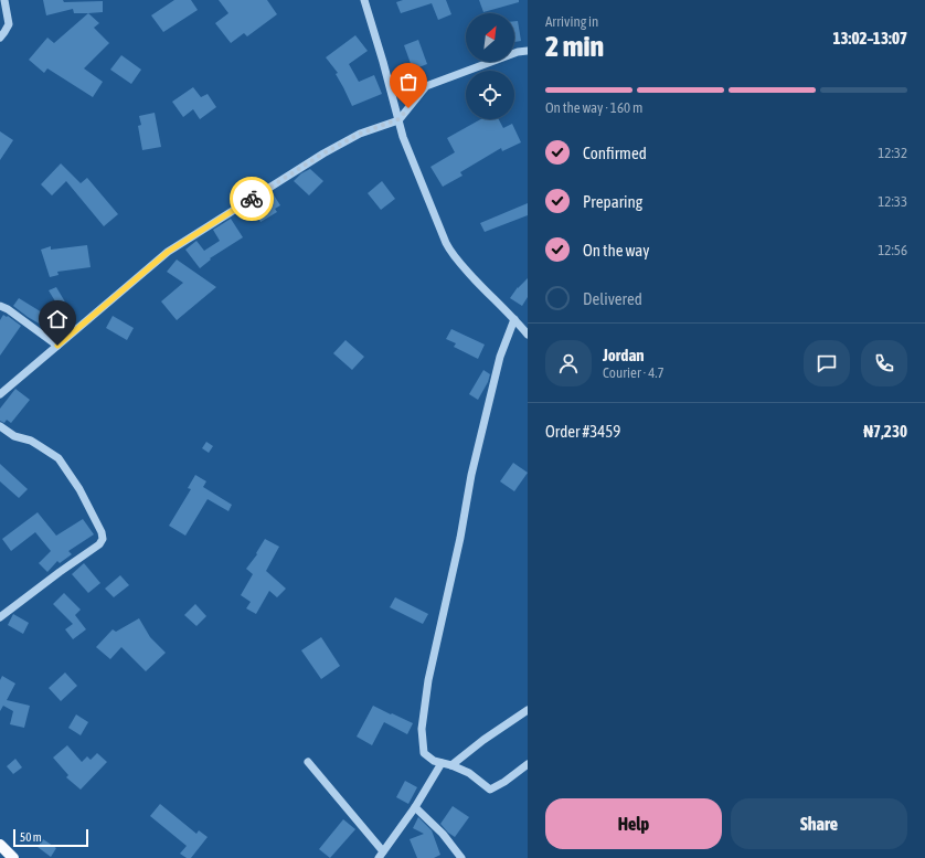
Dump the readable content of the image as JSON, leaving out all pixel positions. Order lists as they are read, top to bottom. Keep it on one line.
{"scale_bar":"50 m","north":"top right","page":{"heading":["2 min","Arriving in","13:02–13:07"],"panel":["Jordan","Courier · 4.7","Order #3459","₦7,230"],"bar":"On the way · 160 m","list":[["Confirmed","12:32"],["Preparing","12:33"],["On the way","12:56"],"Delivered"],"buttons":["Help","Share"],"scale":"50 m"}}
